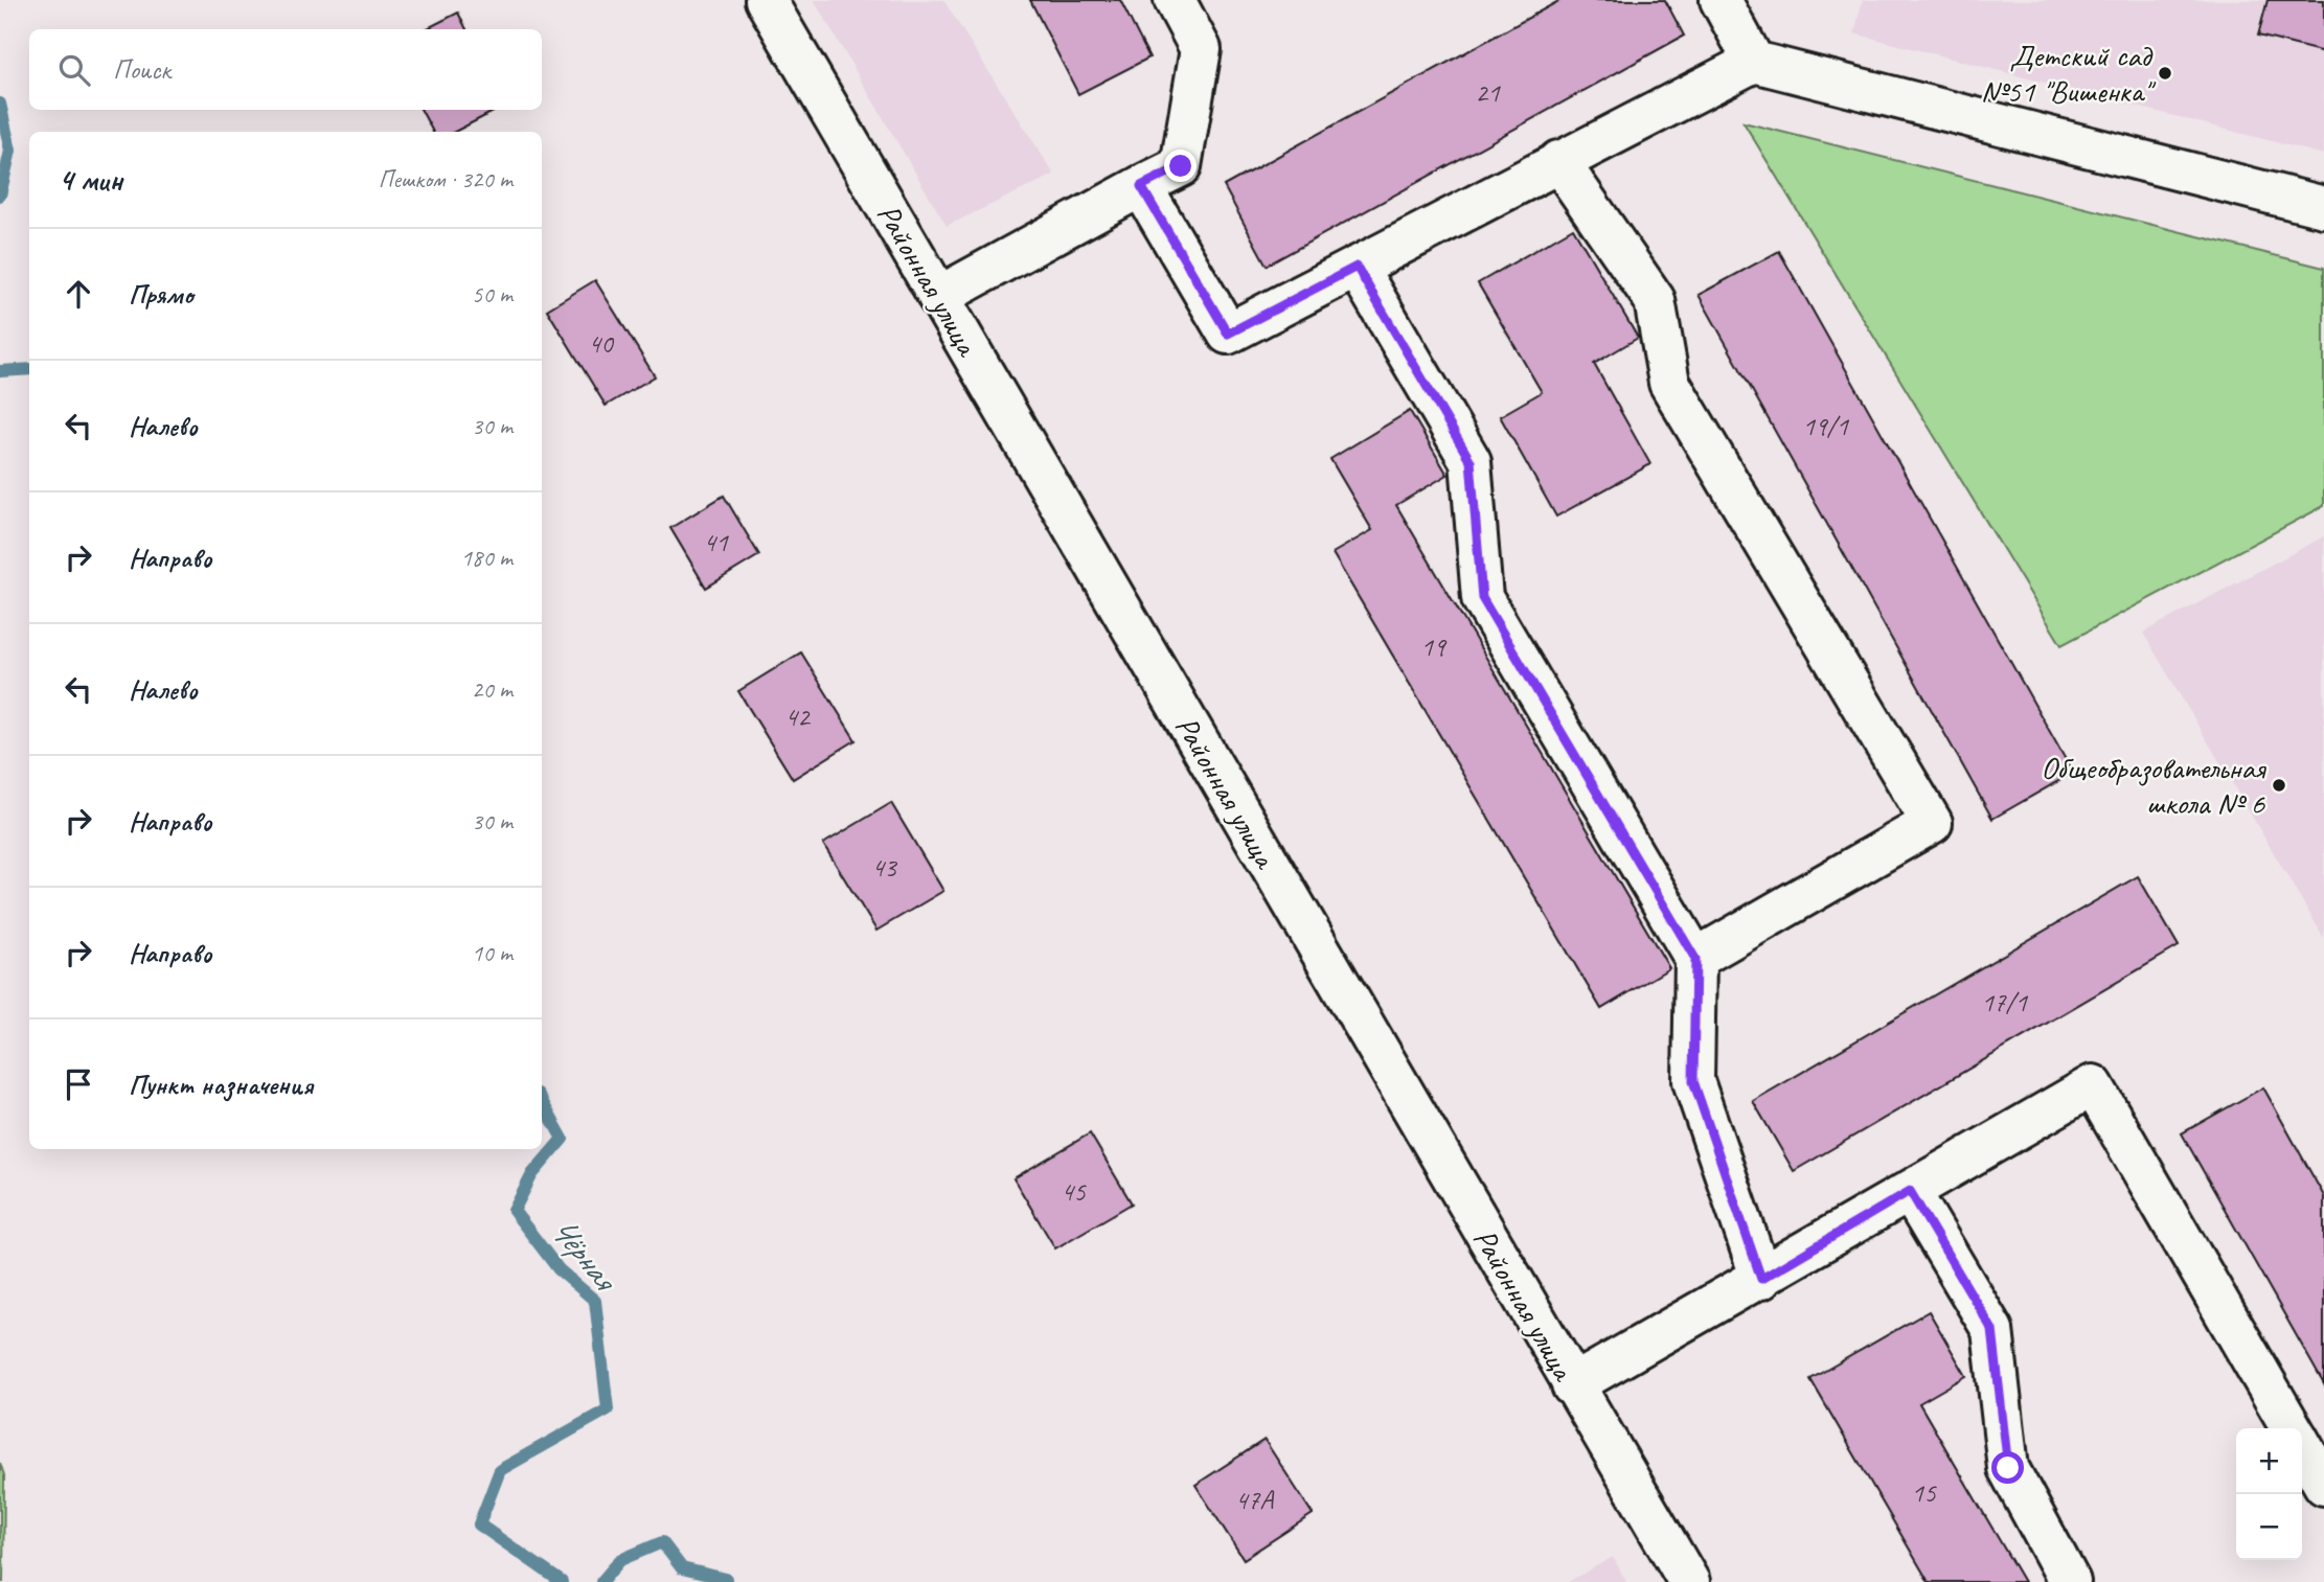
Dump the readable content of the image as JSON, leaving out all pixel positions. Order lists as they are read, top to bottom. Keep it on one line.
{"streets":{"main road":["Районная улица"]},"water":["Чёрная"],"places":["Детский сад №51 \"Вишенка\"","Общеобразовательная школа № 6"],"house_numbers":["21","40","19/1","41","19","42","43","17/1","45","15","47А"],"page":{"search":"Поиск","heading":["4 мин","Пешком · 320 m"],"list":[["Прямо","50 m"],["Налево","30 m"],["Направо","180 m"],["Налево","20 m"],["Направо","30 m"],["Направо","10 m"],"Пункт назначения"],"map_buttons":["+","−"]}}
